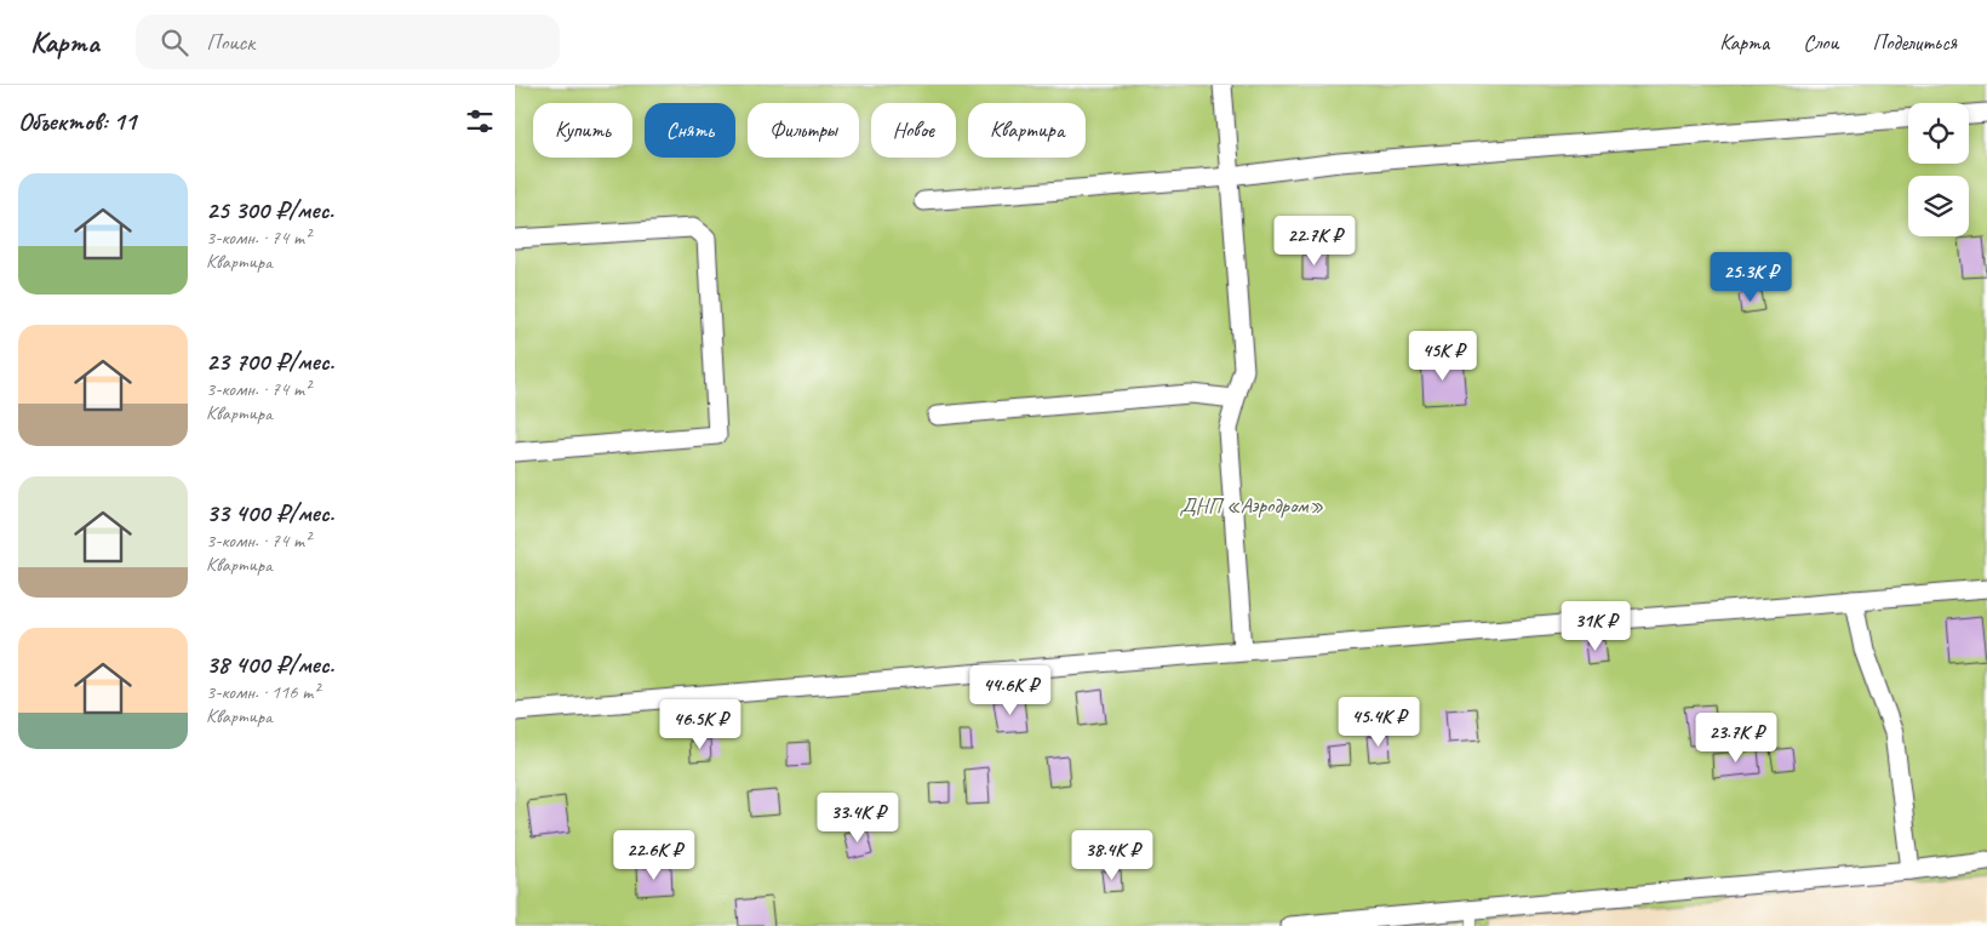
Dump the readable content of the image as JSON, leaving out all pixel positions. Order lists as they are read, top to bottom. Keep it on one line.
{"parks":["ДНП «Аэродром»"],"page":{"header":"Карта","search":"Поиск","nav":["Карта","Слои","Поделиться"],"heading":"Объектов: 11","chip":["Купить","Снять","Фильтры","Новое","Квартира"],"list":[{"name":"25 300 ₽/мес.","note":"3-комн. · 74 m² · Квартира"},{"name":"23 700 ₽/мес.","note":"3-комн. · 74 m² · Квартира"},{"name":"33 400 ₽/мес.","note":"3-комн. · 74 m² · Квартира"},{"name":"38 400 ₽/мес.","note":"3-комн. · 116 m² · Квартира"}],"price":["22.7K ₽","25.3K ₽","45K ₽","31K ₽","44.6K ₽","45.4K ₽","46.5K ₽","23.7K ₽","33.4K ₽","22.6K ₽","38.4K ₽"]}}
